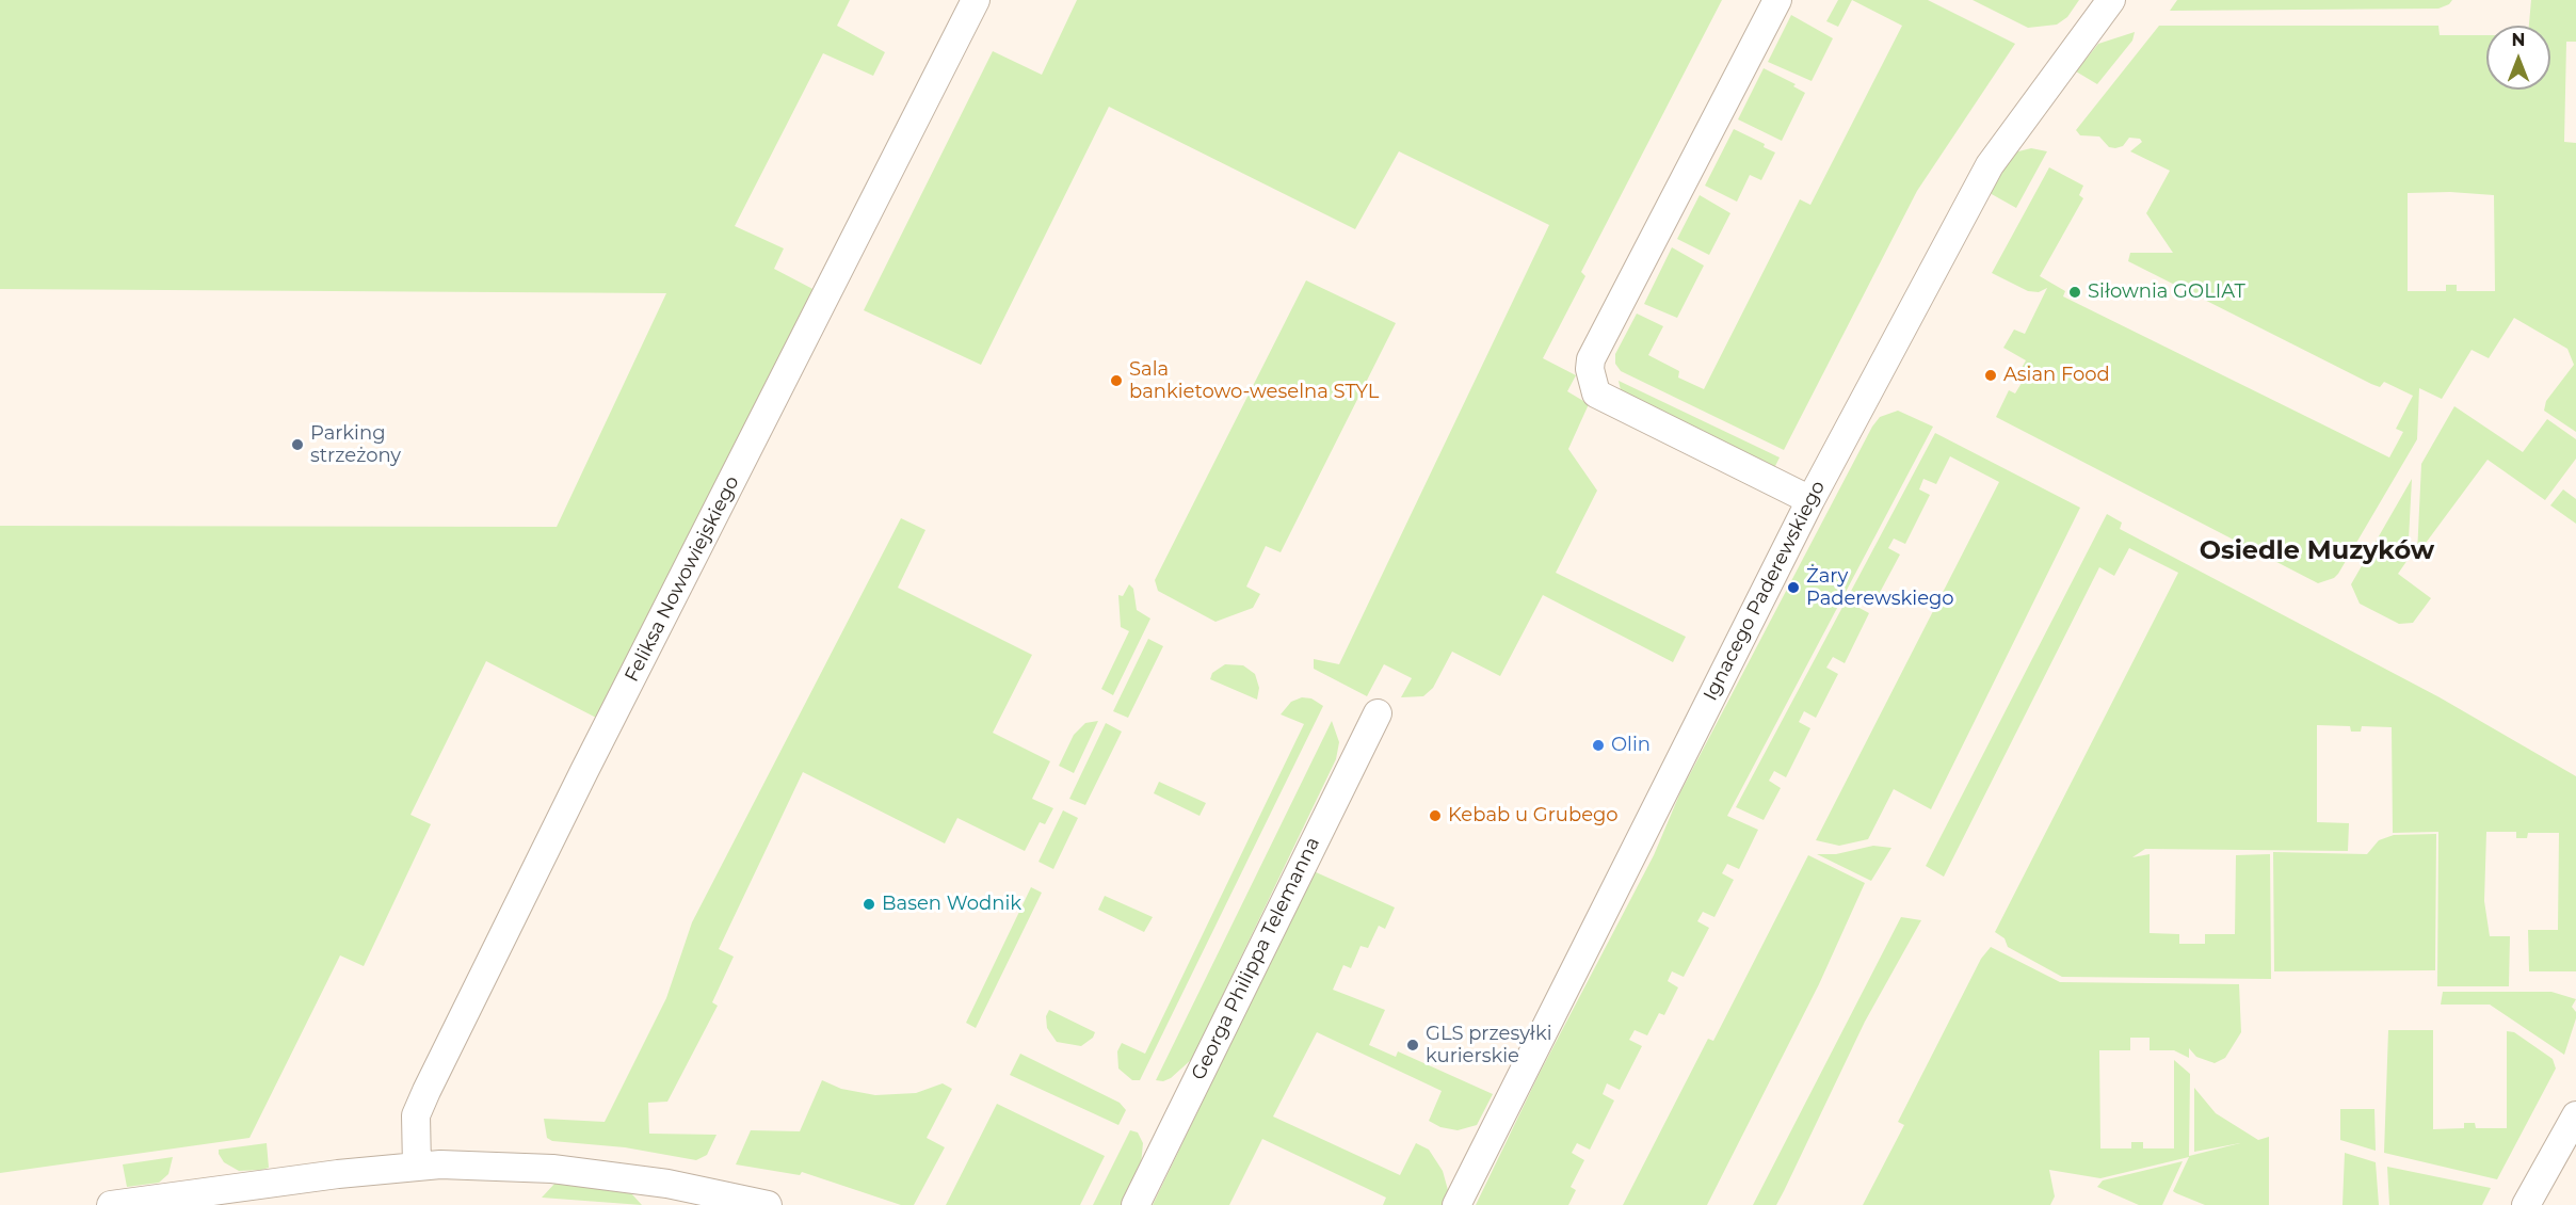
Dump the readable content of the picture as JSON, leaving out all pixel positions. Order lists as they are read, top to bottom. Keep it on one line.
{"streets":{"street":["Feliksa Nowowiejskiego","Ignacego Paderewskiego","Georga Philippa Telemanna"]},"districts":["Osiedle Muzyków"],"places":["Siłownia GOLIAT","Asian Food","Sala bankietowo-weselna STYL","Parking strzeżony","Żary Paderewskiego","Olin","Kebab u Grubego","Basen Wodnik","GLS przesyłki kurierskie"],"north":"top"}
